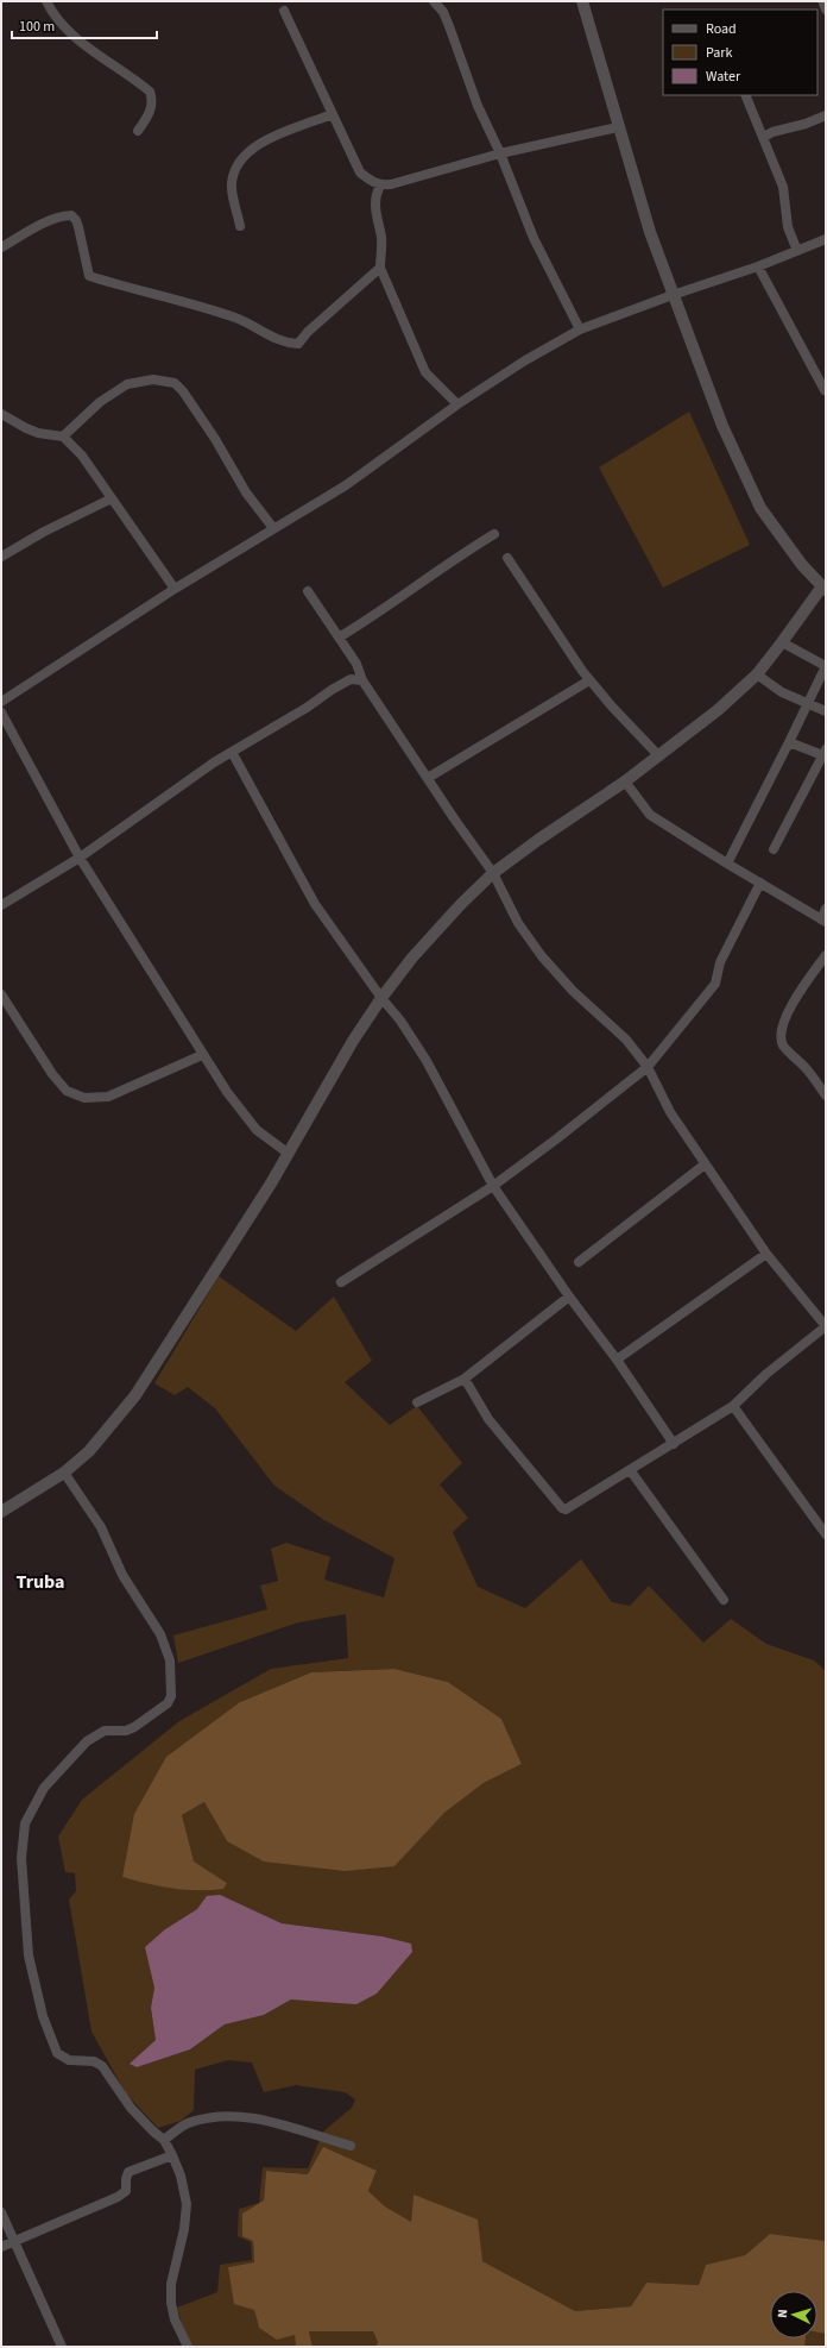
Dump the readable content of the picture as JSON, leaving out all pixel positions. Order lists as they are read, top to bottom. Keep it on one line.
{"districts":["Truba"],"legend":["Road","Park","Water"],"scale_bar":"100 m","north":"left"}
